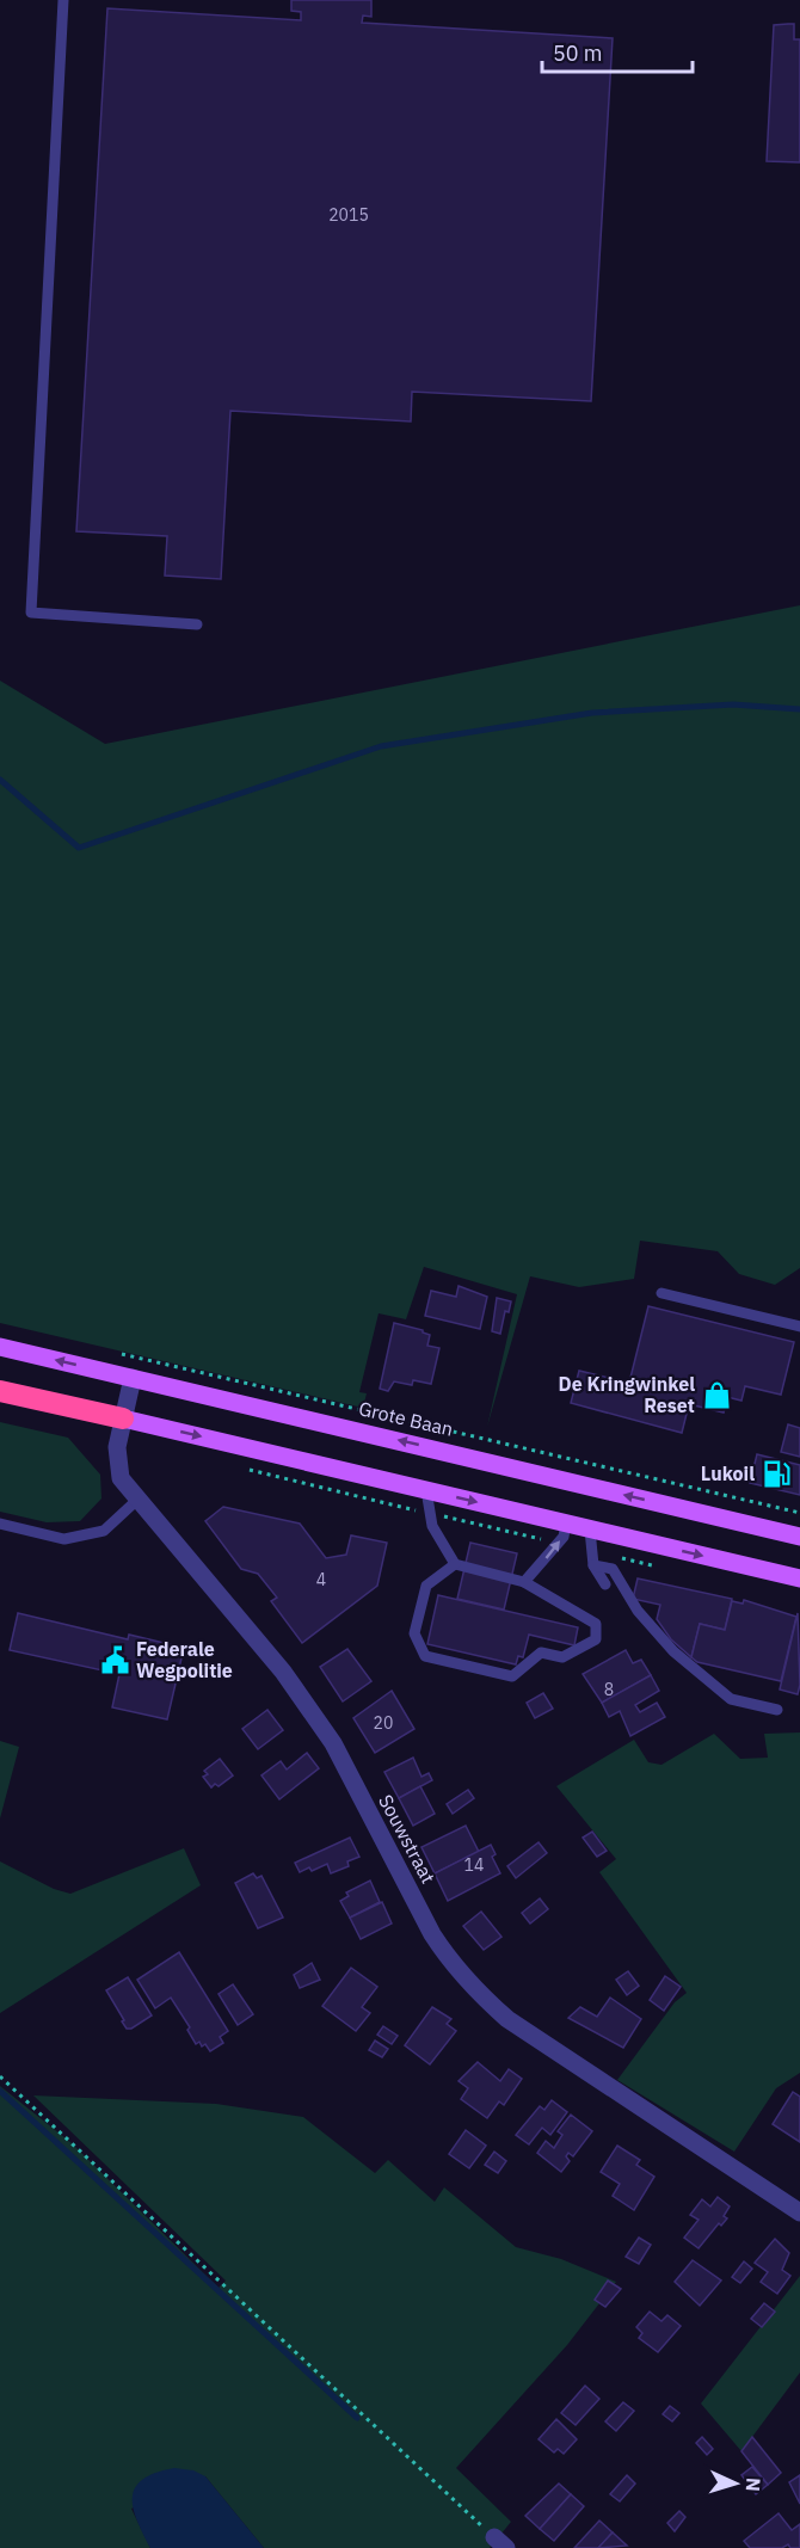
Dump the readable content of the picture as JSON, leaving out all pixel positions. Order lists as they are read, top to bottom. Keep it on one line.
{"streets":{"main road":["Grote Baan"],"street":["Souwstraat"]},"crossings":[["Grote Baan","Souwstraat"]],"places":{"shop":["De Kringwinkel Reset"],"fuel station":["Lukoil"],"public building":["Federale Wegpolitie"]},"house_numbers":["2015","4","8","20","14"],"scale_bar":"50 m","north":"right"}
